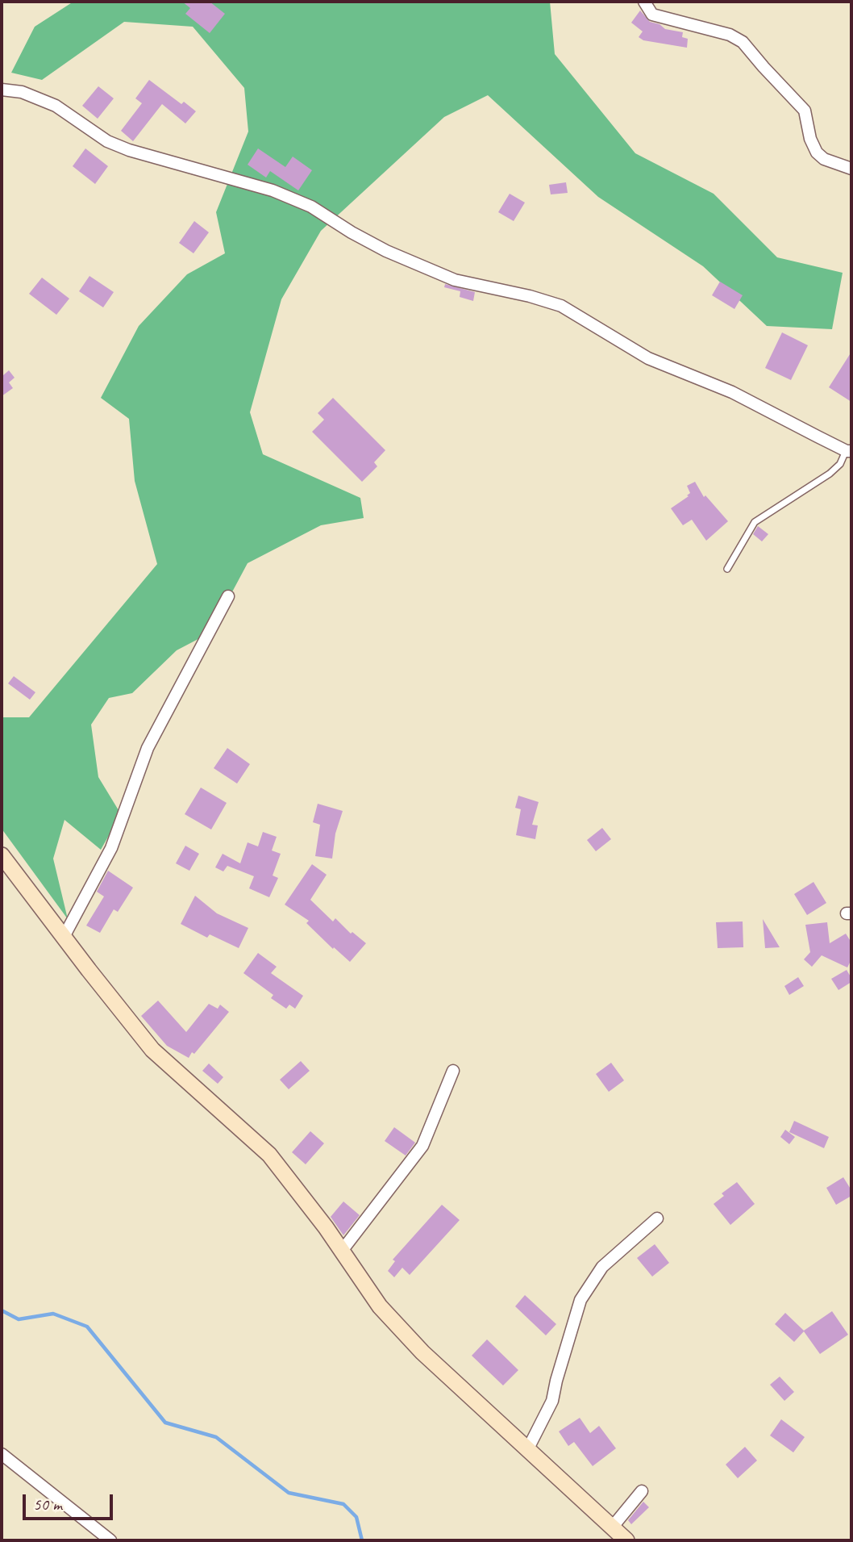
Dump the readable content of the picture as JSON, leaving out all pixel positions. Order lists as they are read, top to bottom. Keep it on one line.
{"scale_bar":"50 m"}
